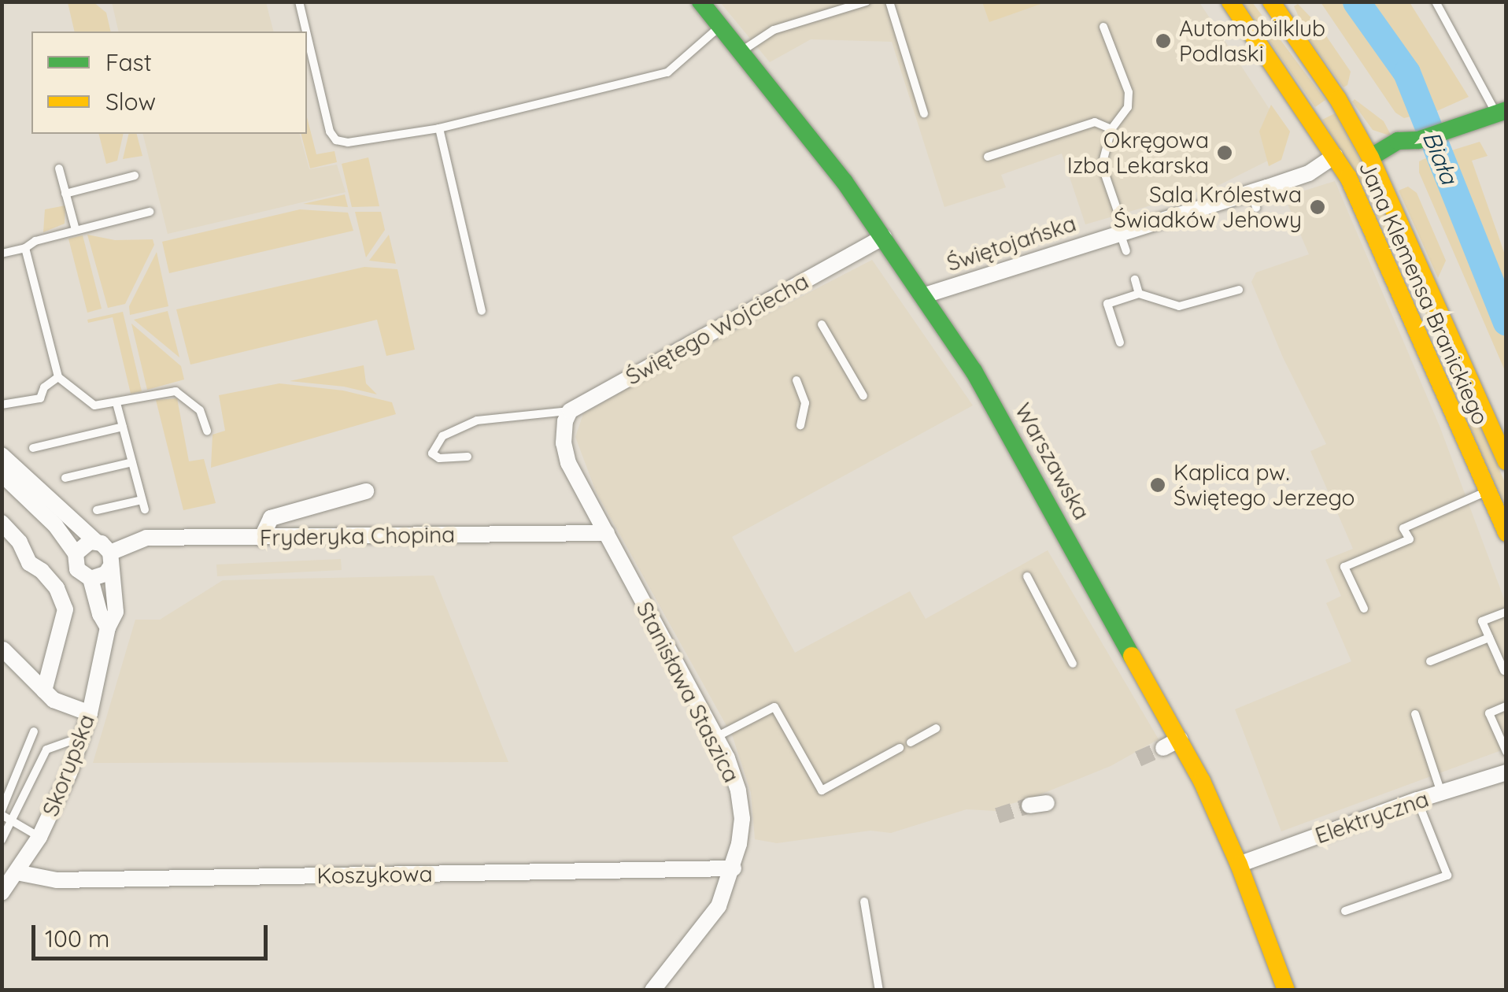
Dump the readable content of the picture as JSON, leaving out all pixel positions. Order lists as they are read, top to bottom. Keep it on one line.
{"streets":{"street":["Świętojańska","Jana Klemensa Branickiego","Świętego Wojciecha","Warszawska","Fryderyka Chopina","Stanisława Staszica","Skorupska","Elektryczna","Koszykowa"]},"crossings":[["Świętojańska","Jana Klemensa Branickiego"],["Świętojańska","Warszawska"],["Świętego Wojciecha","Warszawska"],["Świętego Wojciecha","Stanisława Staszica"],["Warszawska","Elektryczna"],["Fryderyka Chopina","Stanisława Staszica"],["Fryderyka Chopina","Skorupska"],["Stanisława Staszica","Koszykowa"],["Skorupska","Koszykowa"]],"water":["Biała"],"places":["Automobilklub Podlaski","Okręgowa Izba Lekarska","Sala Królestwa Świadków Jehowy","Kaplica pw. Świętego Jerzego"],"legend":["Fast","Slow"],"scale_bar":"100 m"}
